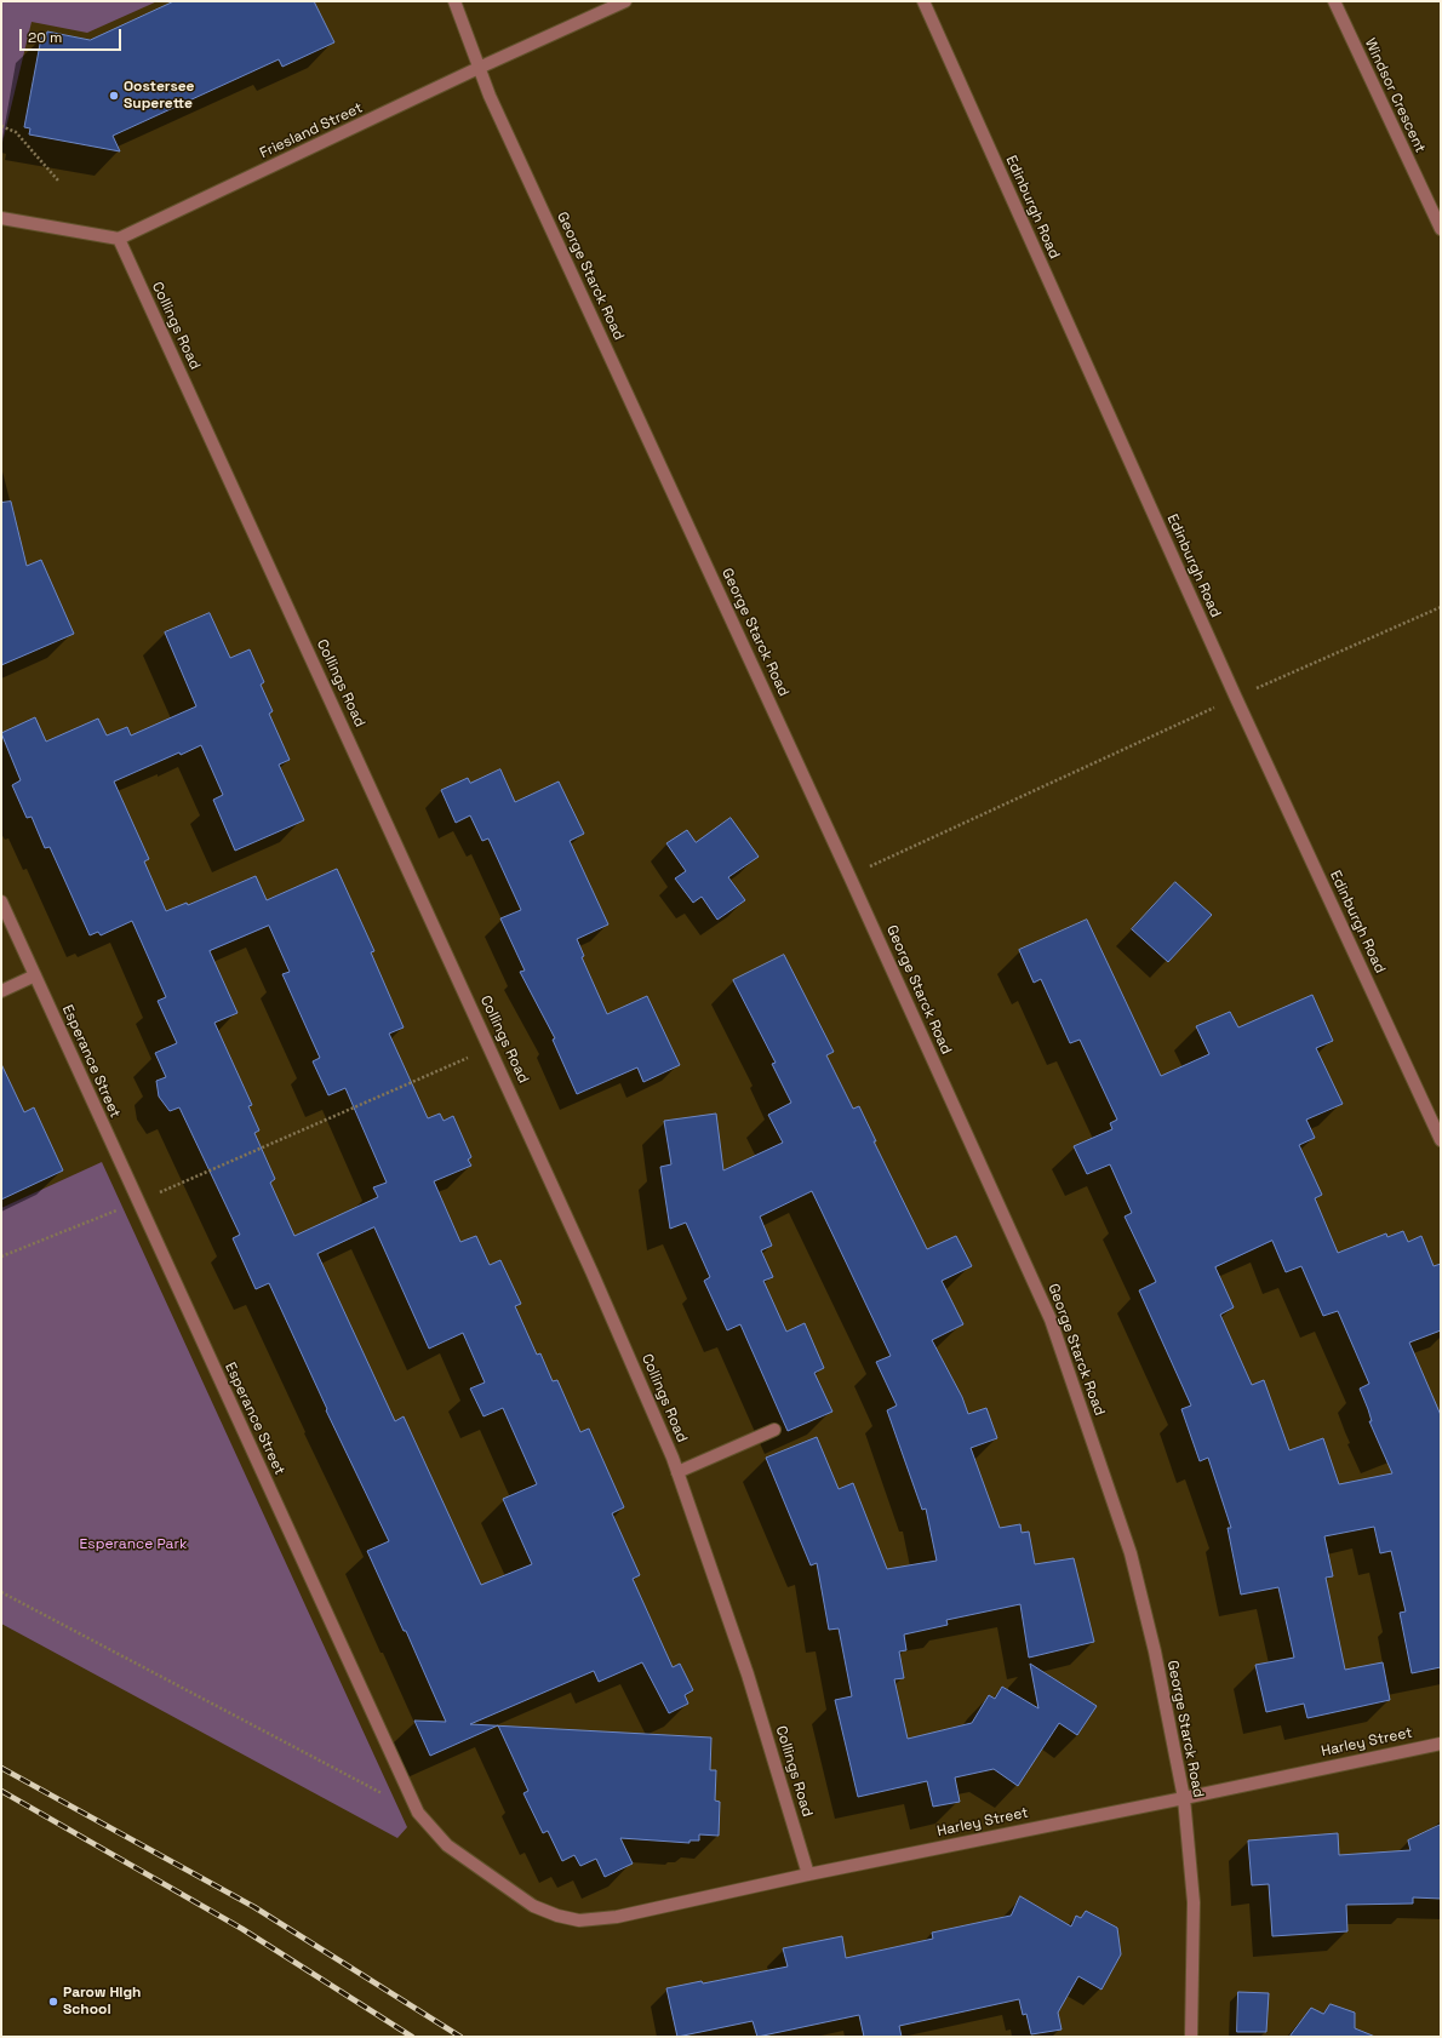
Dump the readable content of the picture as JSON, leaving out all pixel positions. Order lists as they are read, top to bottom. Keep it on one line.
{"streets":{"street":["Windsor Crescent","Friesland Street","Edinburgh Road","George Starck Road","Collings Road","Esperance Street","Harley Street"]},"crossings":[["Friesland Street","George Starck Road"],["Friesland Street","Collings Road"],["George Starck Road","Harley Street"],["Collings Road","Harley Street"],["Esperance Street","Harley Street"]],"parks":["Esperance Park"],"places":["Oostersee Superette","Parow High School"],"scale_bar":"20 m"}
